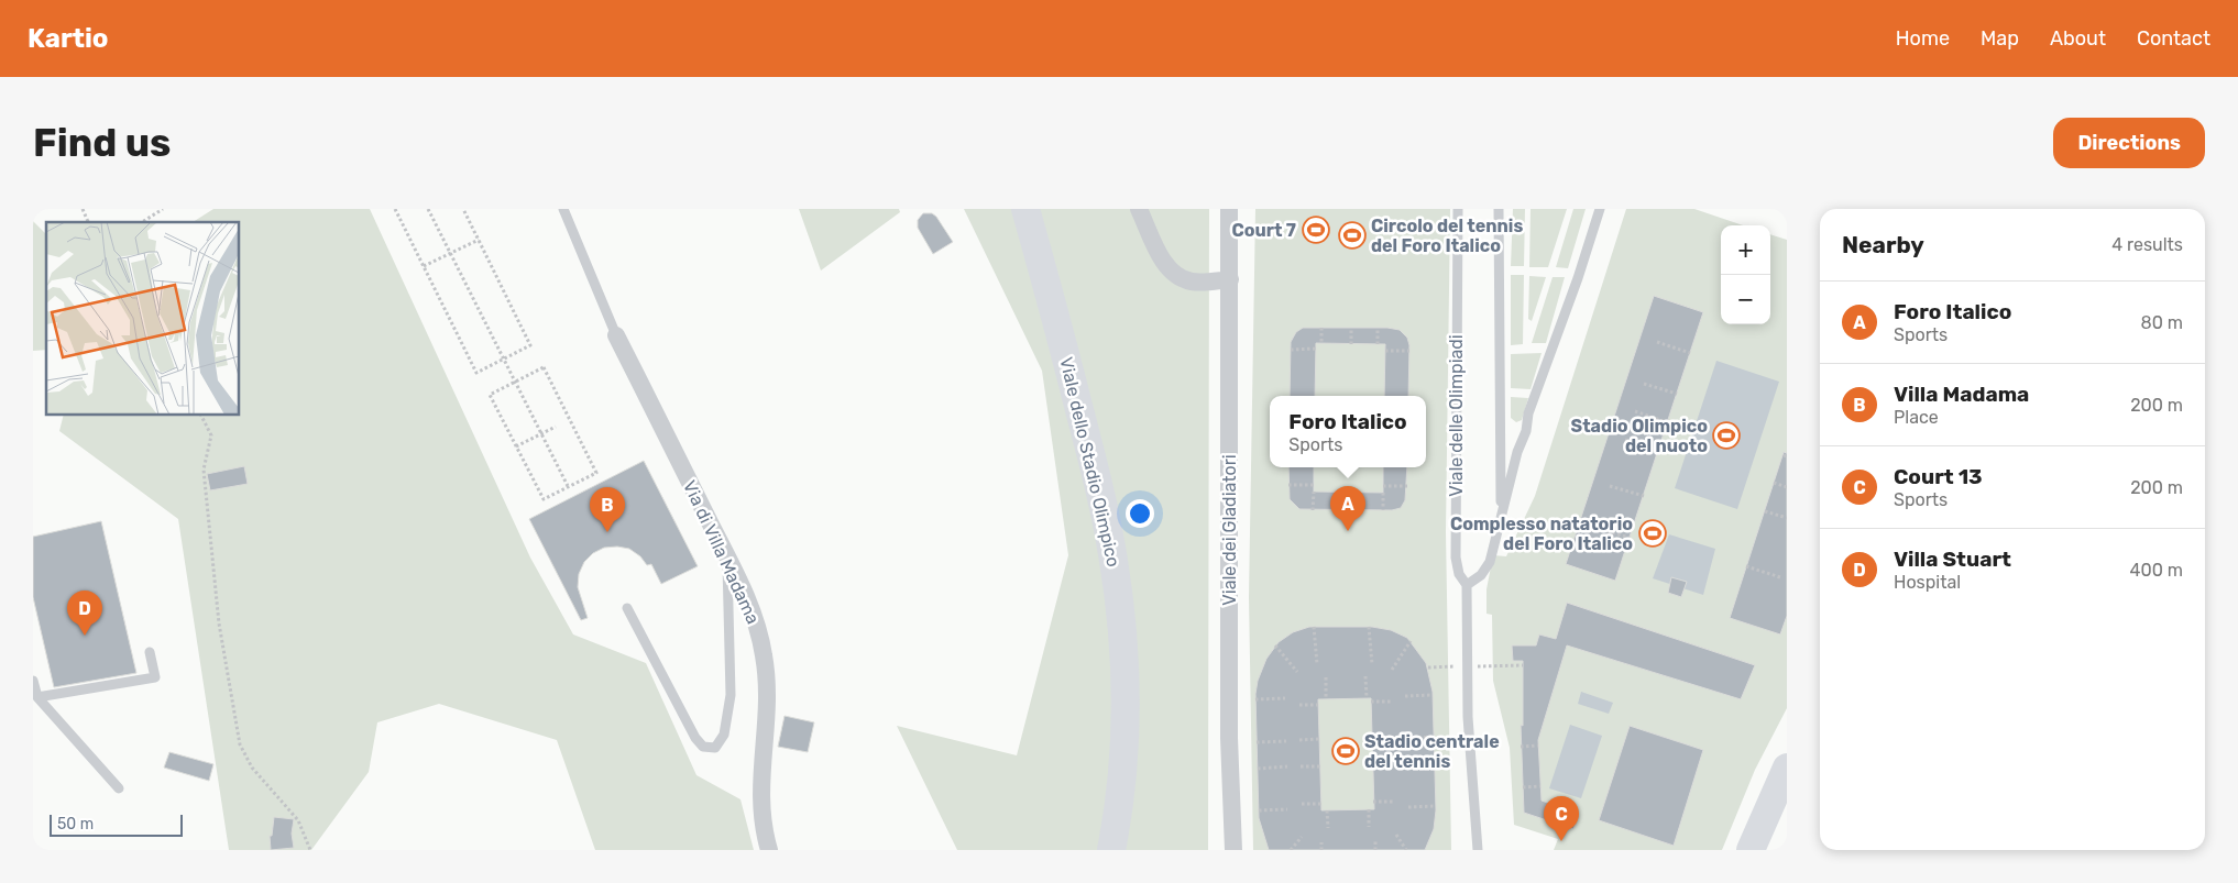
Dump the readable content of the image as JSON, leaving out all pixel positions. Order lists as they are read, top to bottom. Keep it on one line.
{"streets":{"main road":["Viale dello Stadio Olimpico"],"street":["Viale dei Gladiatori","Via di Villa Madama"],"lane":["Viale delle Olimpiadi"]},"places":{"sports":["Court 7","Circolo del tennis del Foro Italico","Stadio Olimpico del nuoto","Complesso natatorio del Foro Italico","Stadio centrale del tennis"]},"scale_bar":"50 m","page":{"header":"Kartio","nav":["Home","Map","About","Contact"],"buttons":"Directions","title":"Find us","heading":["Nearby","4 results"],"map_buttons":["+","−"],"list":[{"mark":"A","name":"Foro Italico","note":"Sports","value":"80 m"},{"mark":"B","name":"Villa Madama","note":"Place","value":"200 m"},{"mark":"C","name":"Court 13","note":"Sports","value":"200 m"},{"mark":"D","name":"Villa Stuart","note":"Hospital","value":"400 m"}],"popup":["Foro Italico","Sports"],"pins":["A","B","D","C"],"scale":"50 m"}}
